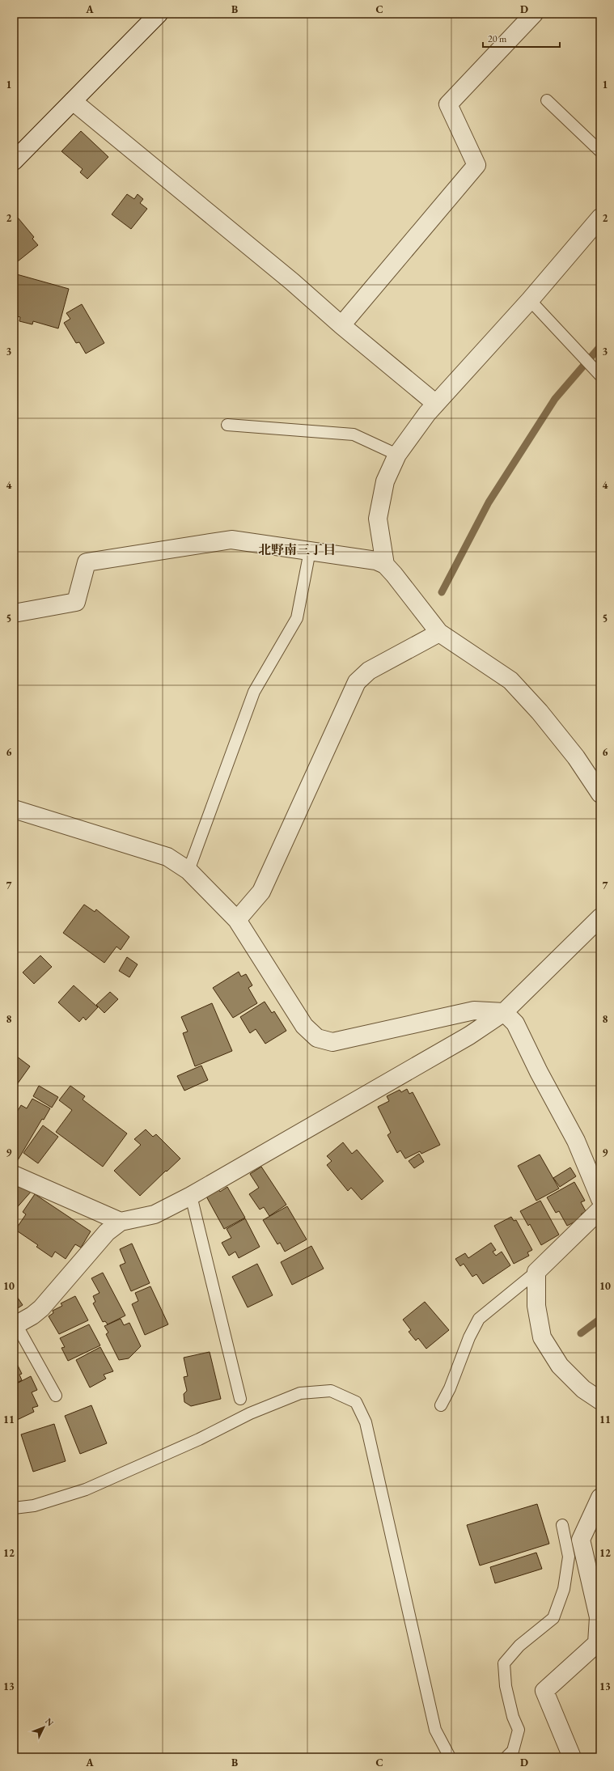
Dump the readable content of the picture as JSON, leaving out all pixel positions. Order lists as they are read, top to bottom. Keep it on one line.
{"districts":["北野南三丁目"],"scale_bar":"20 m","north":"top right","grid":{"columns":["A","B","C","D"],"rows":["1","2","3","4","5","6","7","8","9","10","11","12","13"]}}
